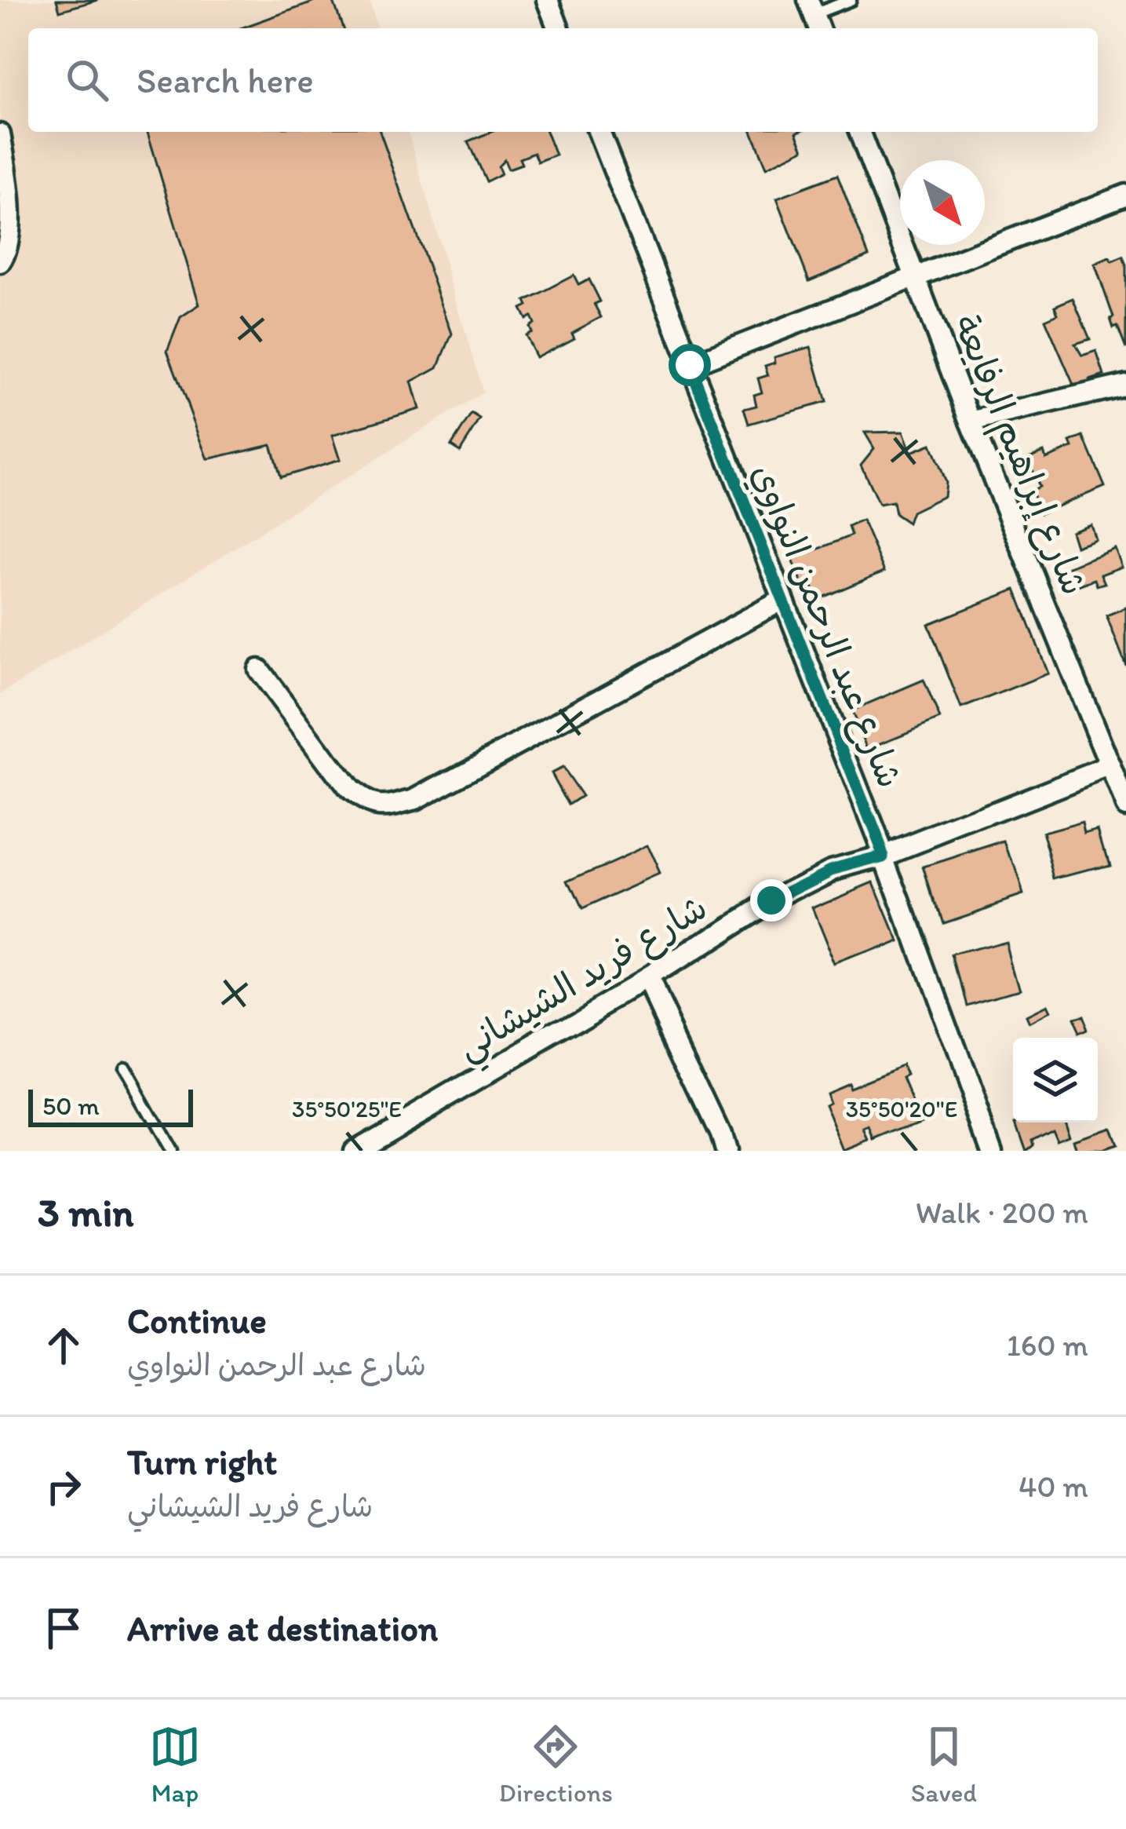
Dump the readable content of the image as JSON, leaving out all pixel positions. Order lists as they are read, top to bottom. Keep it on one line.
{"streets":{"street":["شارع إبراهيم الرفايعة","شارع عبد الرحمن النواوي","شارع فريد الشيشاني"]},"crossings":[["شارع إبراهيم الرفايعة","شارع فريد الشيشاني"],["شارع عبد الرحمن النواوي","شارع فريد الشيشاني"]],"scale_bar":"50 m","north":"bottom right","page":{"search":"Search here","scale":"50 m","heading":["3 min","Walk · 200 m"],"list":[["Continue","شارع عبد الرحمن النواوي","160 m"],["Turn right","شارع فريد الشيشاني","40 m"],"Arrive at destination"],"nav":["Map","Directions","Saved"]},"coordinates":["35°50'25\"E","35°50'20\"E"]}
